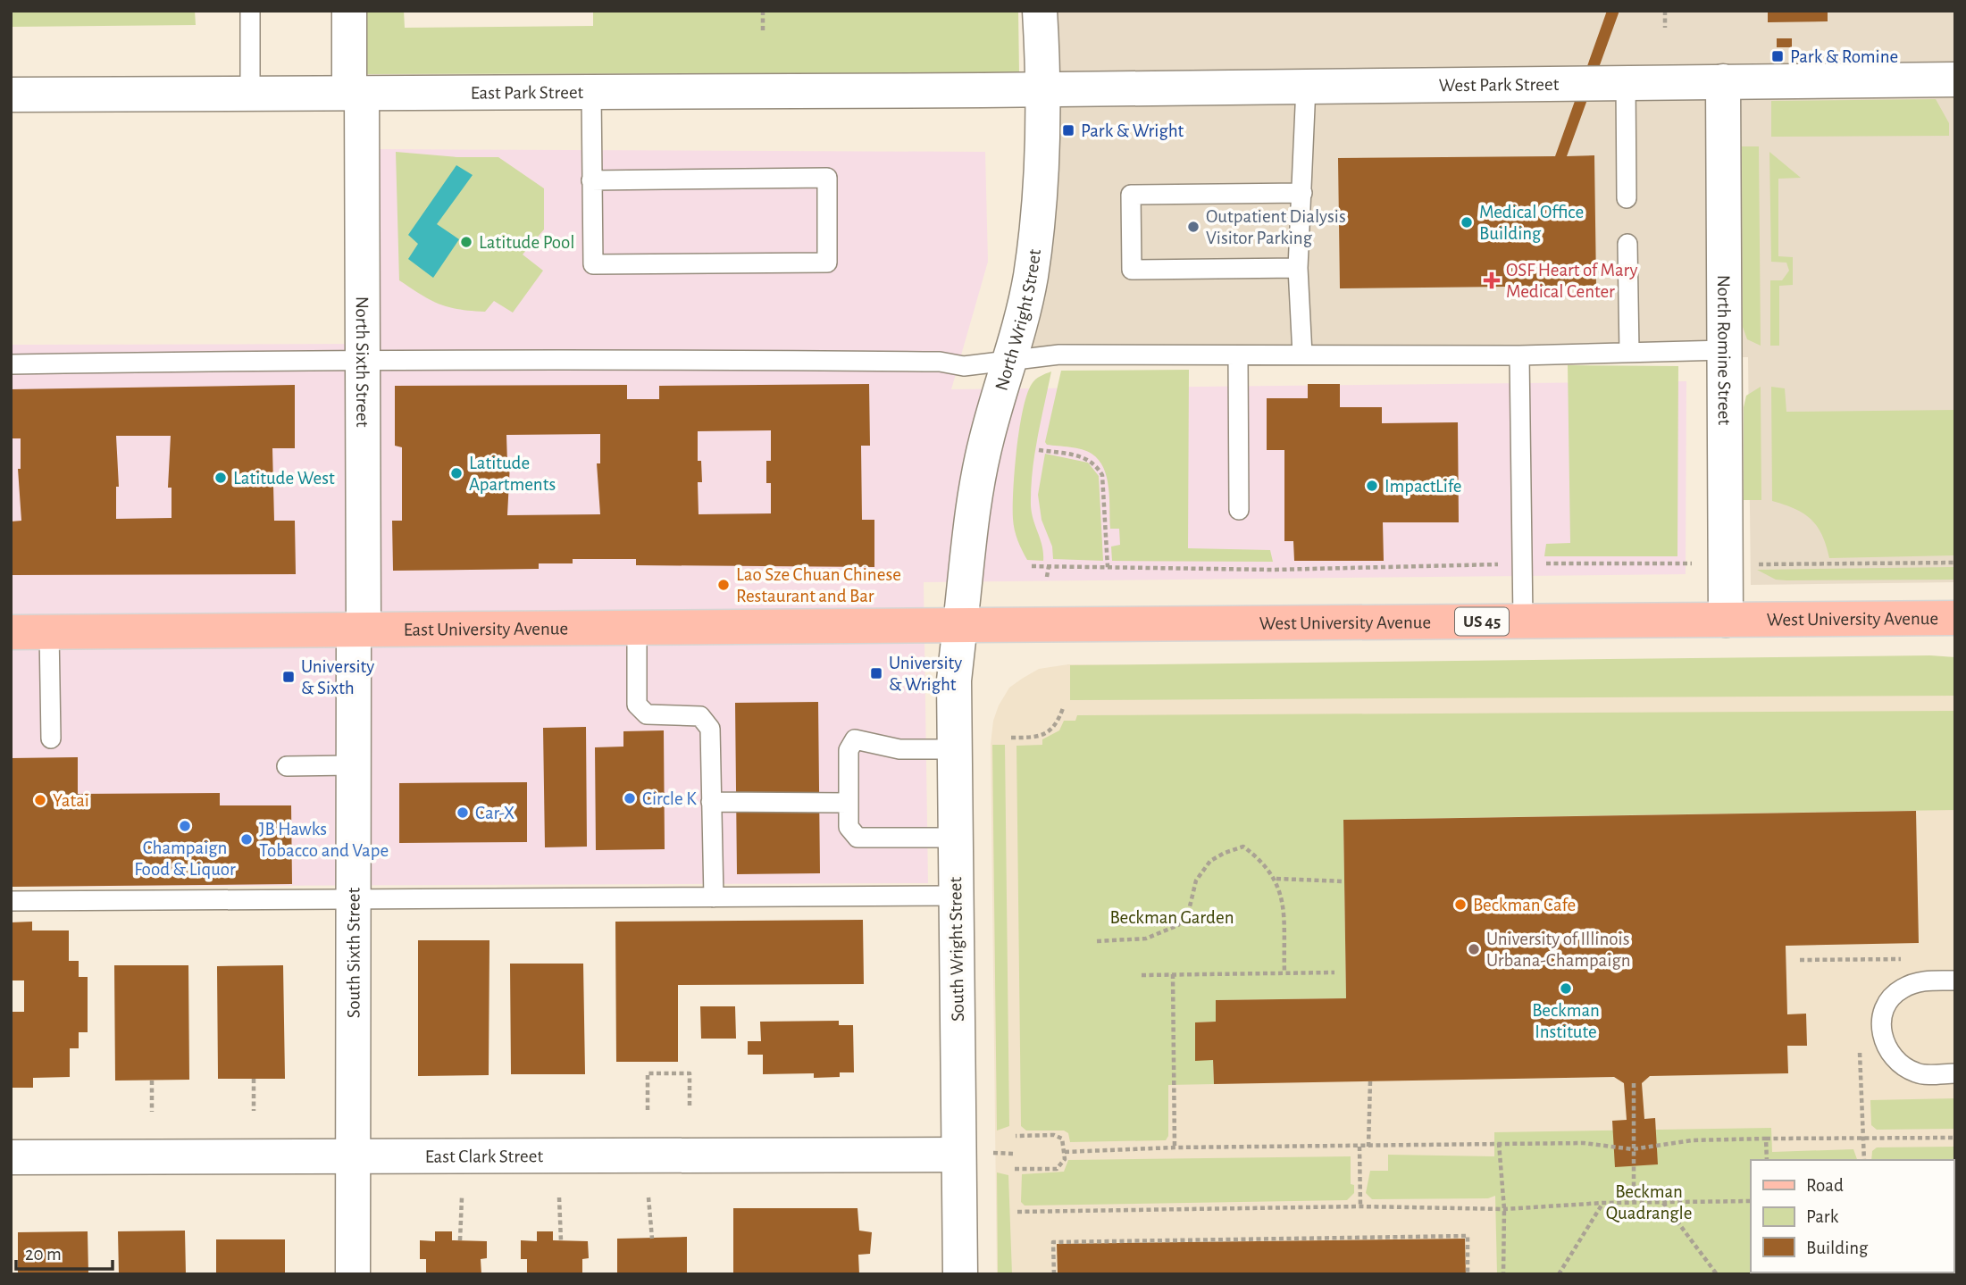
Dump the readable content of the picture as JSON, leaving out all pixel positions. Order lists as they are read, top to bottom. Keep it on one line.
{"streets":{"main road":["West University Avenue","US 45","East University Avenue"],"street":["West Park Street","East Park Street","North Wright Street","North Romine Street","North Sixth Street","South Wright Street","South Sixth Street","East Clark Street"]},"crossings":[["West Park Street","East Park Street"],["West Park Street","North Wright Street"],["West Park Street","North Romine Street"],["East Park Street","North Wright Street"],["East Park Street","North Sixth Street"],["North Wright Street","West University Avenue"],["North Wright Street","East University Avenue"],["North Wright Street","South Wright Street"],["North Romine Street","West University Avenue"],["North Sixth Street","East University Avenue"],["North Sixth Street","South Sixth Street"],["West University Avenue","East University Avenue"],["West University Avenue","South Wright Street"],["East University Avenue","South Wright Street"],["East University Avenue","South Sixth Street"],["South Wright Street","East Clark Street"],["South Sixth Street","East Clark Street"]],"parks":["Beckman Garden","Beckman Quadrangle"],"places":{"transit":["Park & Romine","Park & Wright","University & Wright","University & Sixth"],"other":["Medical Office Building","Outpatient Dialysis Visitor Parking","Latitude Pool","Latitude Apartments","Latitude West","ImpactLife","Lao Sze Chuan Chinese Restaurant and Bar","Circle K","Yatai","Car-X","Champaign Food & Liquor","JB Hawks Tobacco and Vape","Beckman Cafe","University of Illinois Urbana-Champaign","Beckman Institute"],"health":["OSF Heart of Mary Medical Center"]},"legend":["Road","Park","Building"],"scale_bar":"20 m"}
